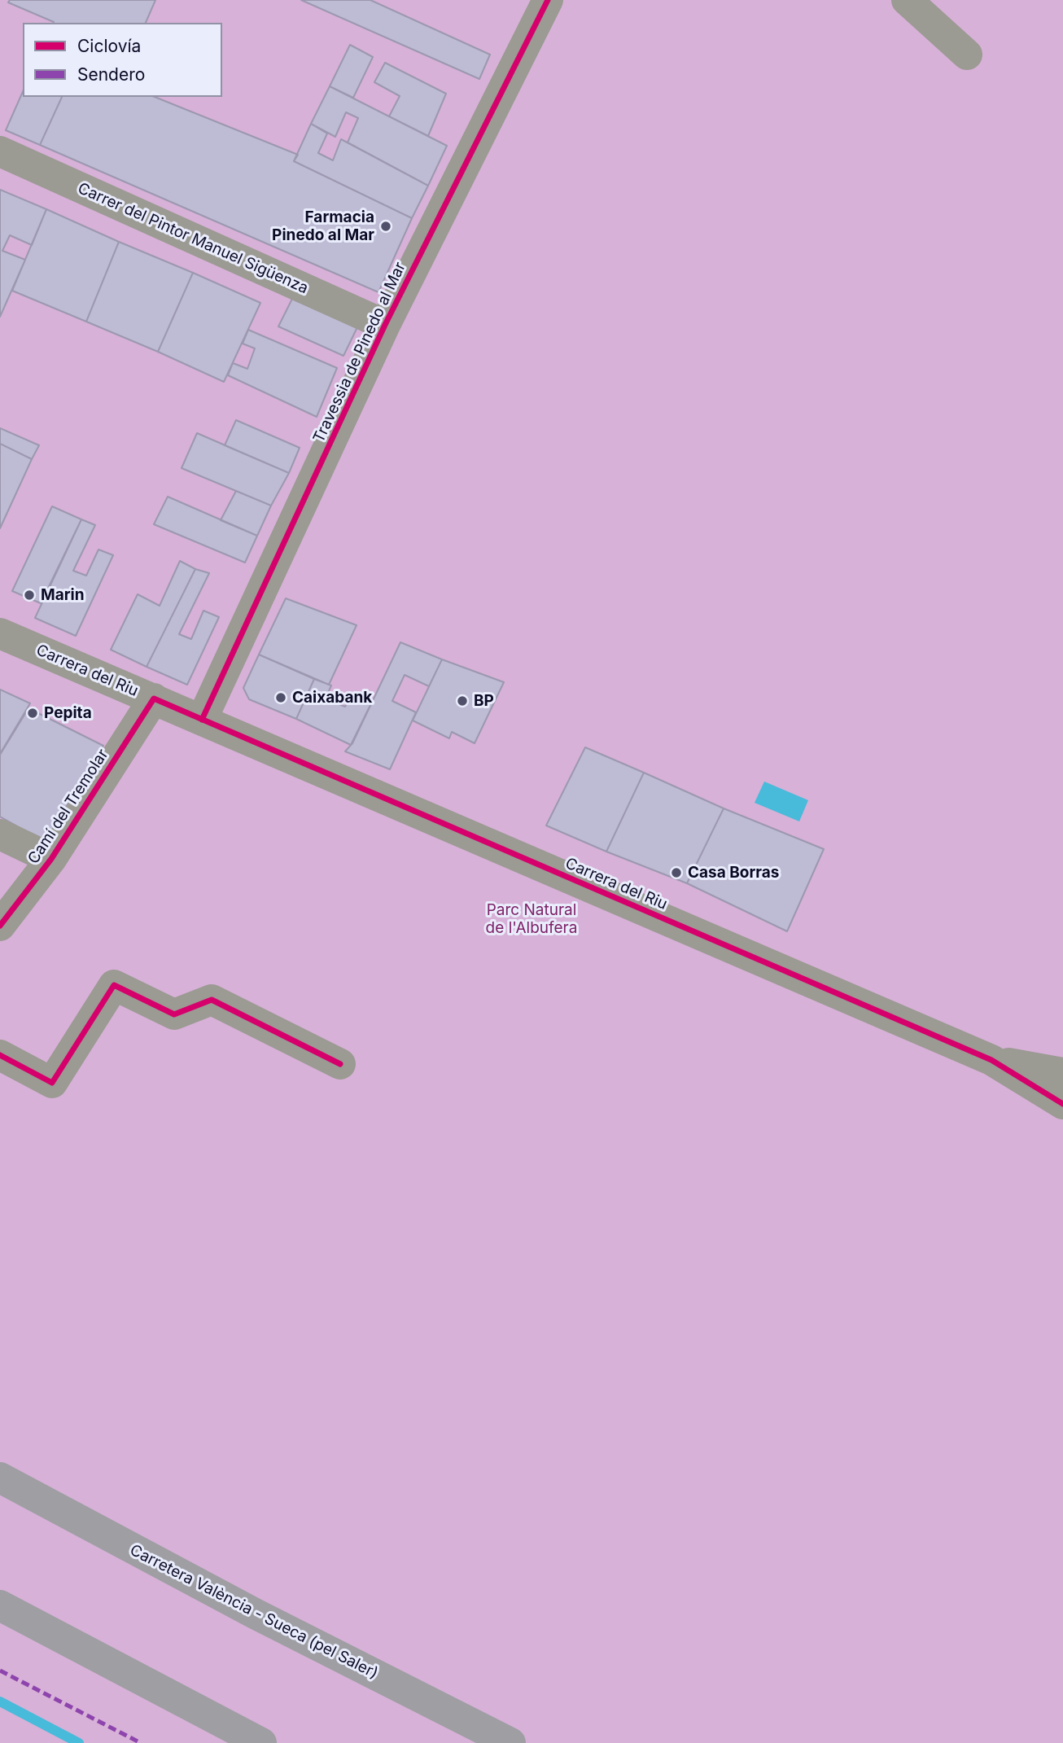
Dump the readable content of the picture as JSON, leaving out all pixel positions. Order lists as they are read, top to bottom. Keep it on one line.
{"streets":{"highway":["Carretera València - Sueca (pel Saler)"],"street":["Carrer del Pintor Manuel Sigüenza","Travessia de Pinedo al Mar","Carrera del Riu","Camí del Tremolar"]},"crossings":[["Carrer del Pintor Manuel Sigüenza","Travessia de Pinedo al Mar"],["Travessia de Pinedo al Mar","Carrera del Riu"],["Carrera del Riu","Camí del Tremolar"]],"parks":["Parc Natural de l'Albufera"],"places":["Farmacia Pinedo al Mar","Marin","Caixabank","BP","Pepita","Casa Borras"],"legend":["Ciclovía","Sendero"]}
